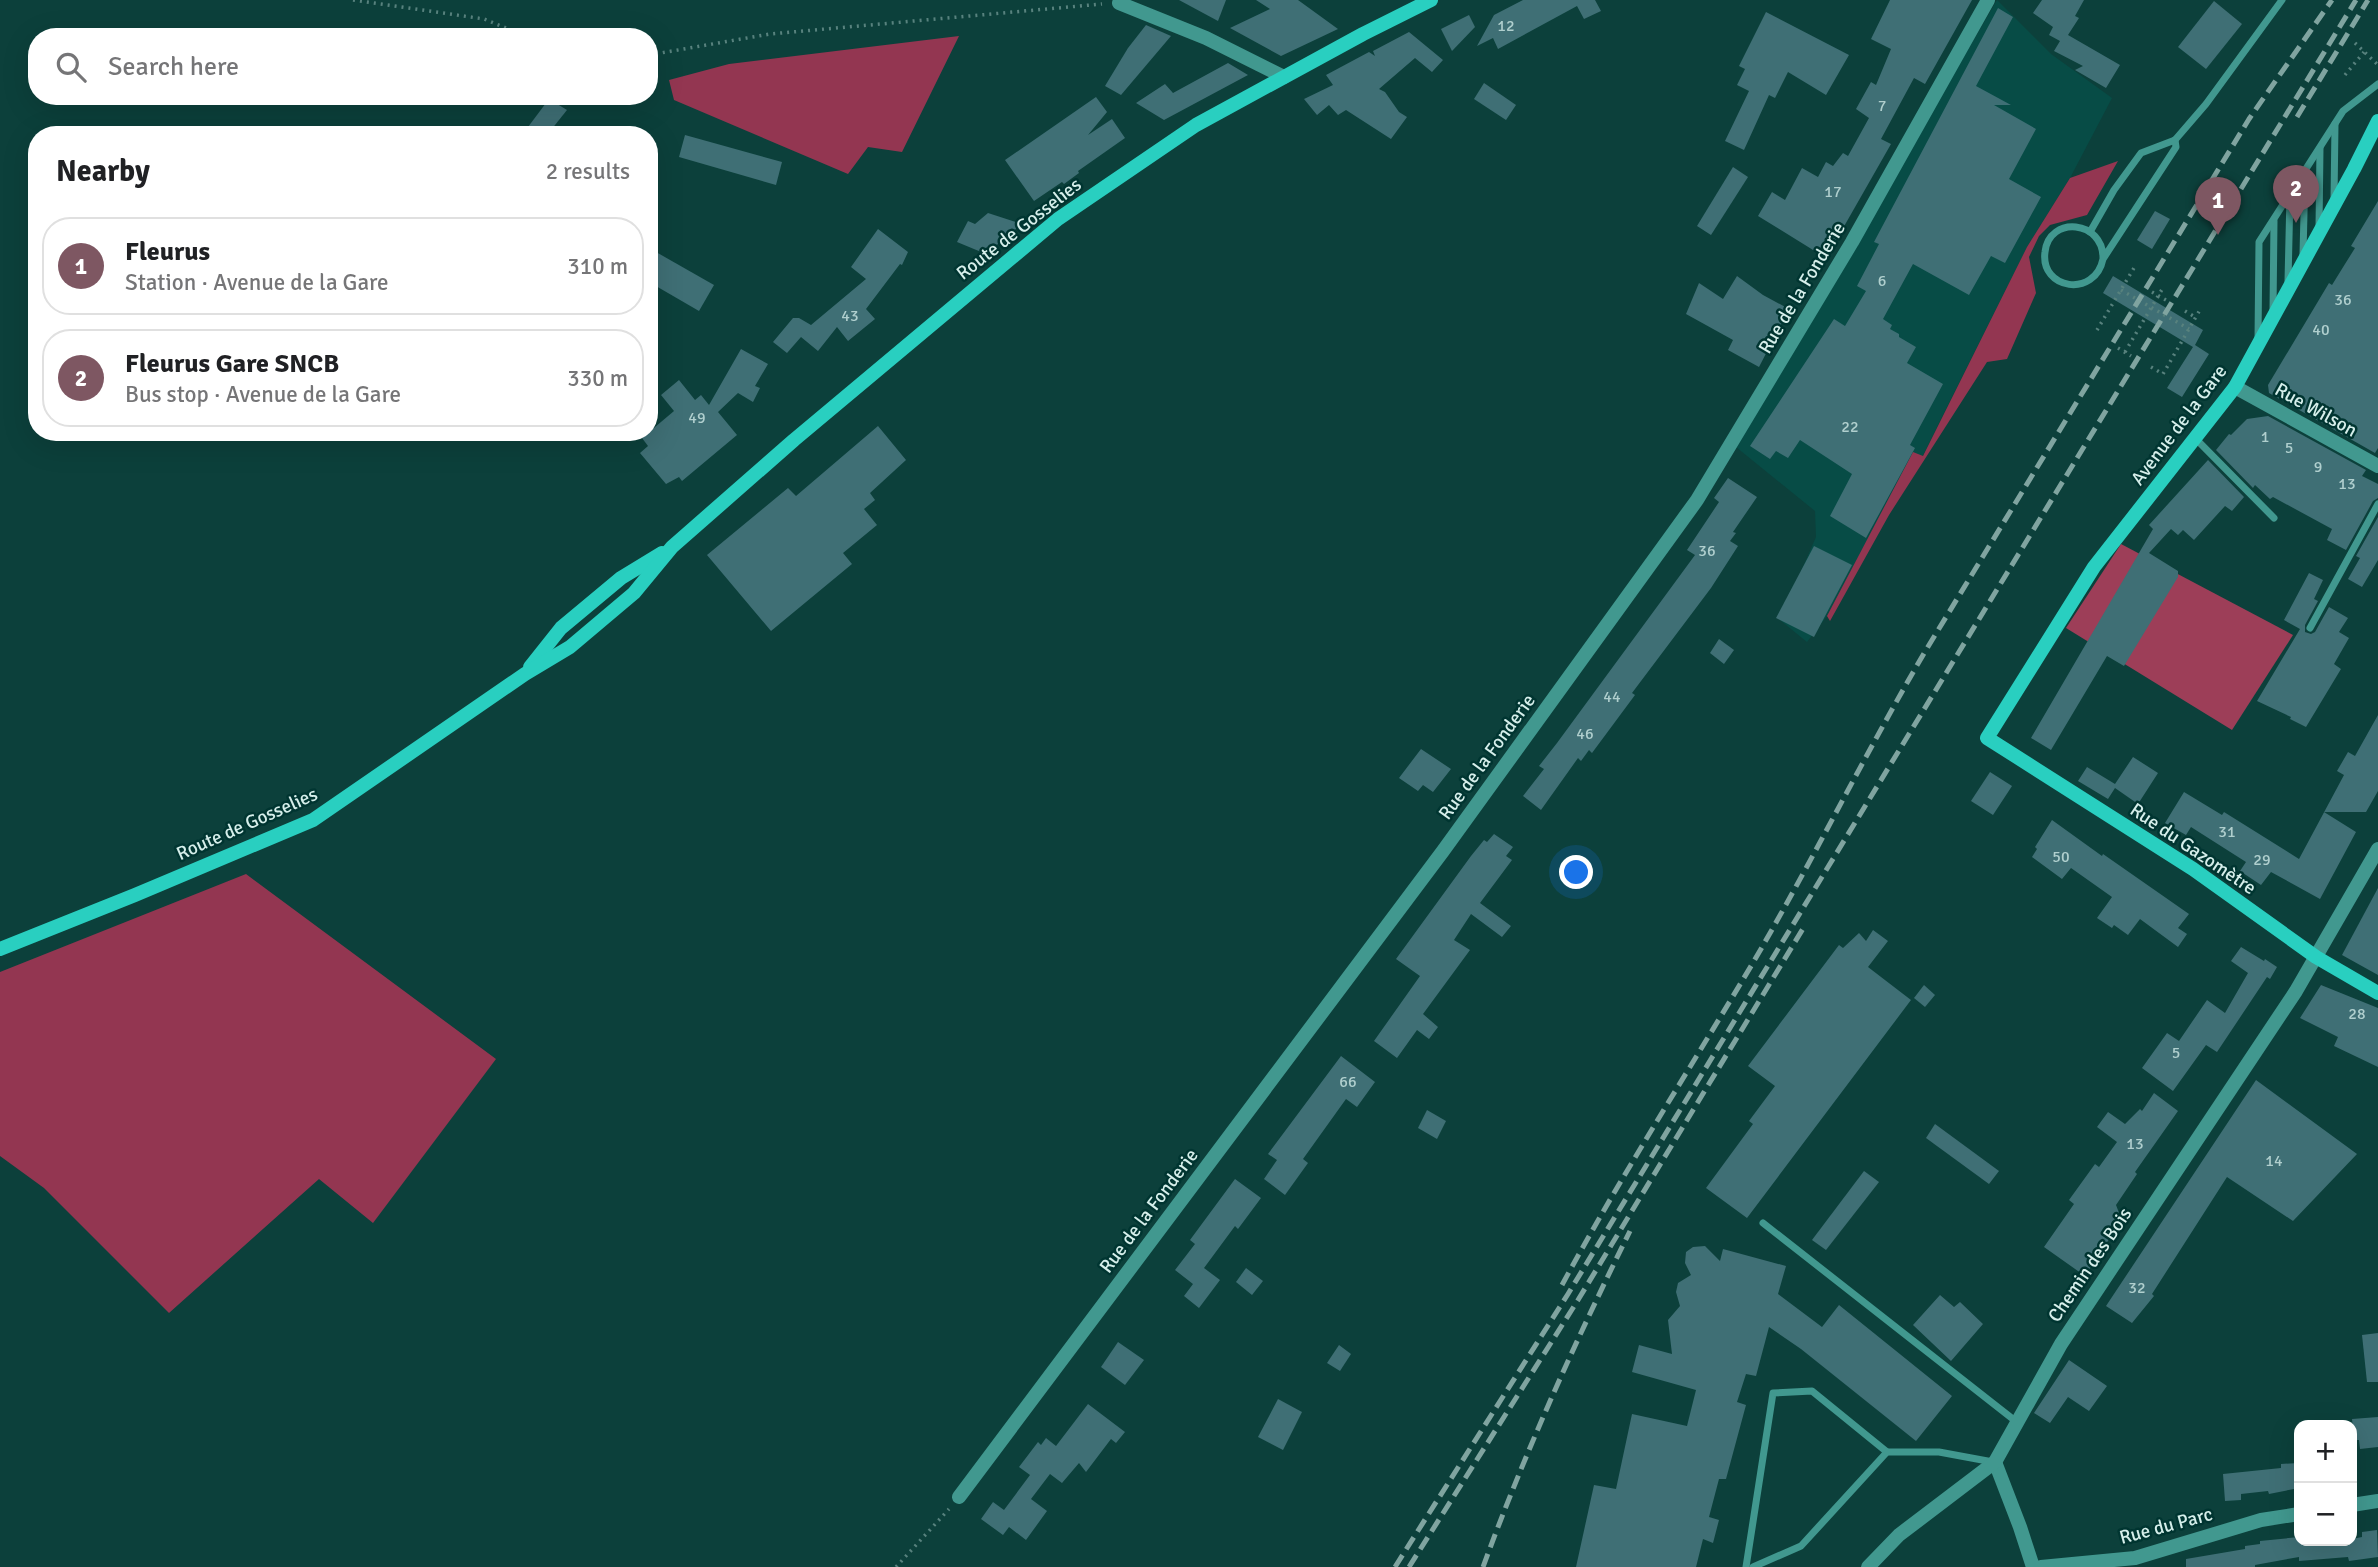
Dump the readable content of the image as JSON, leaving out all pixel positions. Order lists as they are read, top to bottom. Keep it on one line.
{"streets":{"main road":["Route de Gosselies","Avenue de la Gare","Rue du Gazomètre"],"street":["Rue de la Fonderie","Rue Wilson","Chemin des Bois","Rue du Parc"]},"crossings":[["Rue Wilson","Avenue de la Gare"],["Avenue de la Gare","Rue du Gazomètre"],["Rue du Gazomètre","Chemin des Bois"]],"house_numbers":["12","7","17","6","36","43","40","49","22","1","5","9","13","36","44","46","31","50","29","28","5","66","13","14","32"],"page":{"search":"Search here","heading":["Nearby","2 results"],"pins":["2","1"],"list":[{"mark":"1","name":"Fleurus","note":"Station · Avenue de la Gare","value":"310 m"},{"mark":"2","name":"Fleurus Gare SNCB","note":"Bus stop · Avenue de la Gare","value":"330 m"}],"map_buttons":["+","−"]}}
